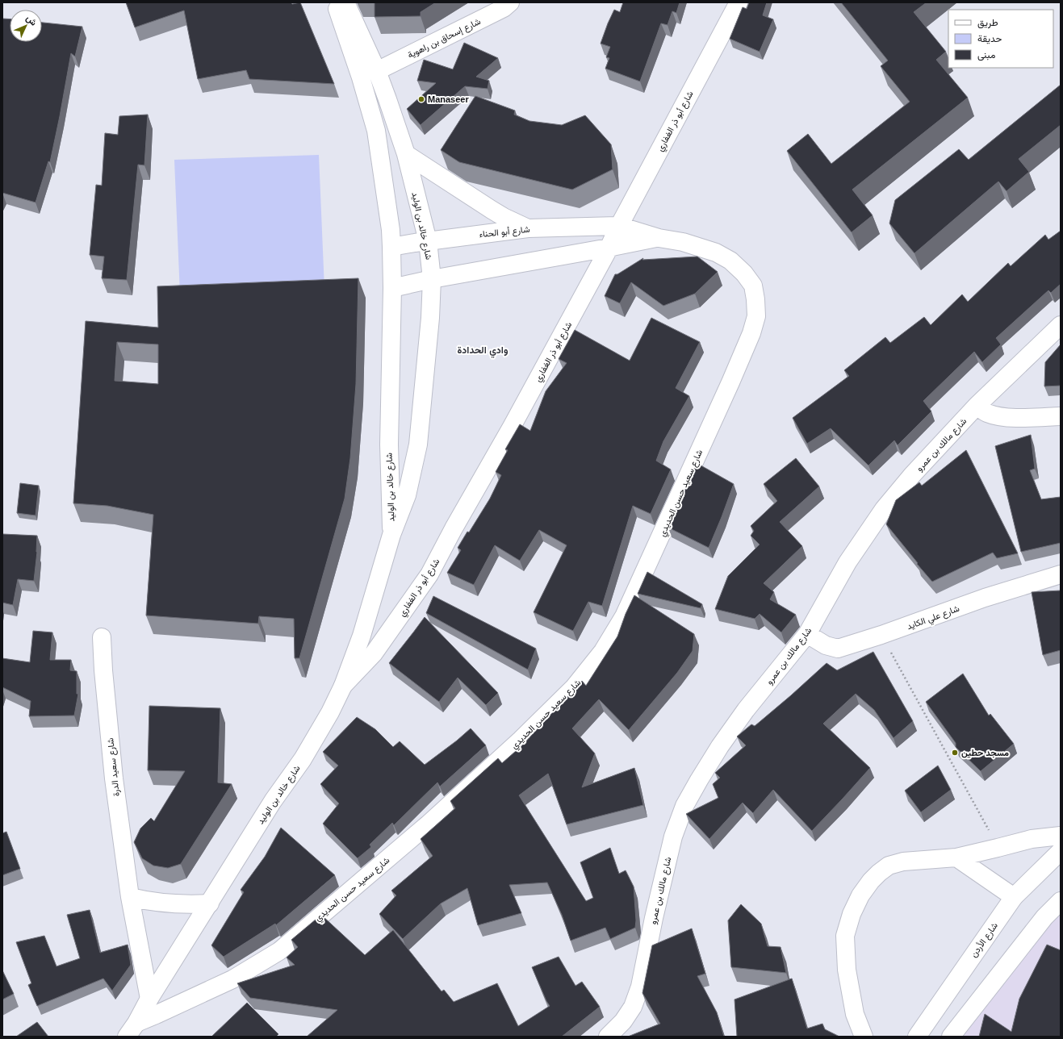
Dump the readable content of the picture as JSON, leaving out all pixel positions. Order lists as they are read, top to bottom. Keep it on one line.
{"streets":{"main road":["شارع إسحاق بن راهوية","شارع أبو ذر الغفاري","شارع خالد بن الوليد","شارع أبو الحناء","شارع مالك بن عمرو","شارع سعيد حسن الحديدي","شارع علي الكايد","شارع سعيد الدرة","شارع الأردن"]},"crossings":[["شارع إسحاق بن راهوية","شارع خالد بن الوليد"],["شارع أبو ذر الغفاري","شارع خالد بن الوليد"],["شارع أبو ذر الغفاري","شارع أبو الحناء"],["شارع أبو ذر الغفاري","شارع سعيد حسن الحديدي"],["شارع خالد بن الوليد","شارع أبو الحناء"],["شارع خالد بن الوليد","شارع سعيد حسن الحديدي"],["شارع خالد بن الوليد","شارع سعيد الدرة"],["شارع أبو الحناء","شارع سعيد حسن الحديدي"],["شارع مالك بن عمرو","شارع علي الكايد"]],"districts":["وادي الحدادة"],"places":["Manaseer","مسجد حطين"],"legend":["طريق","حديقة","مبنى"],"north":"top right"}
